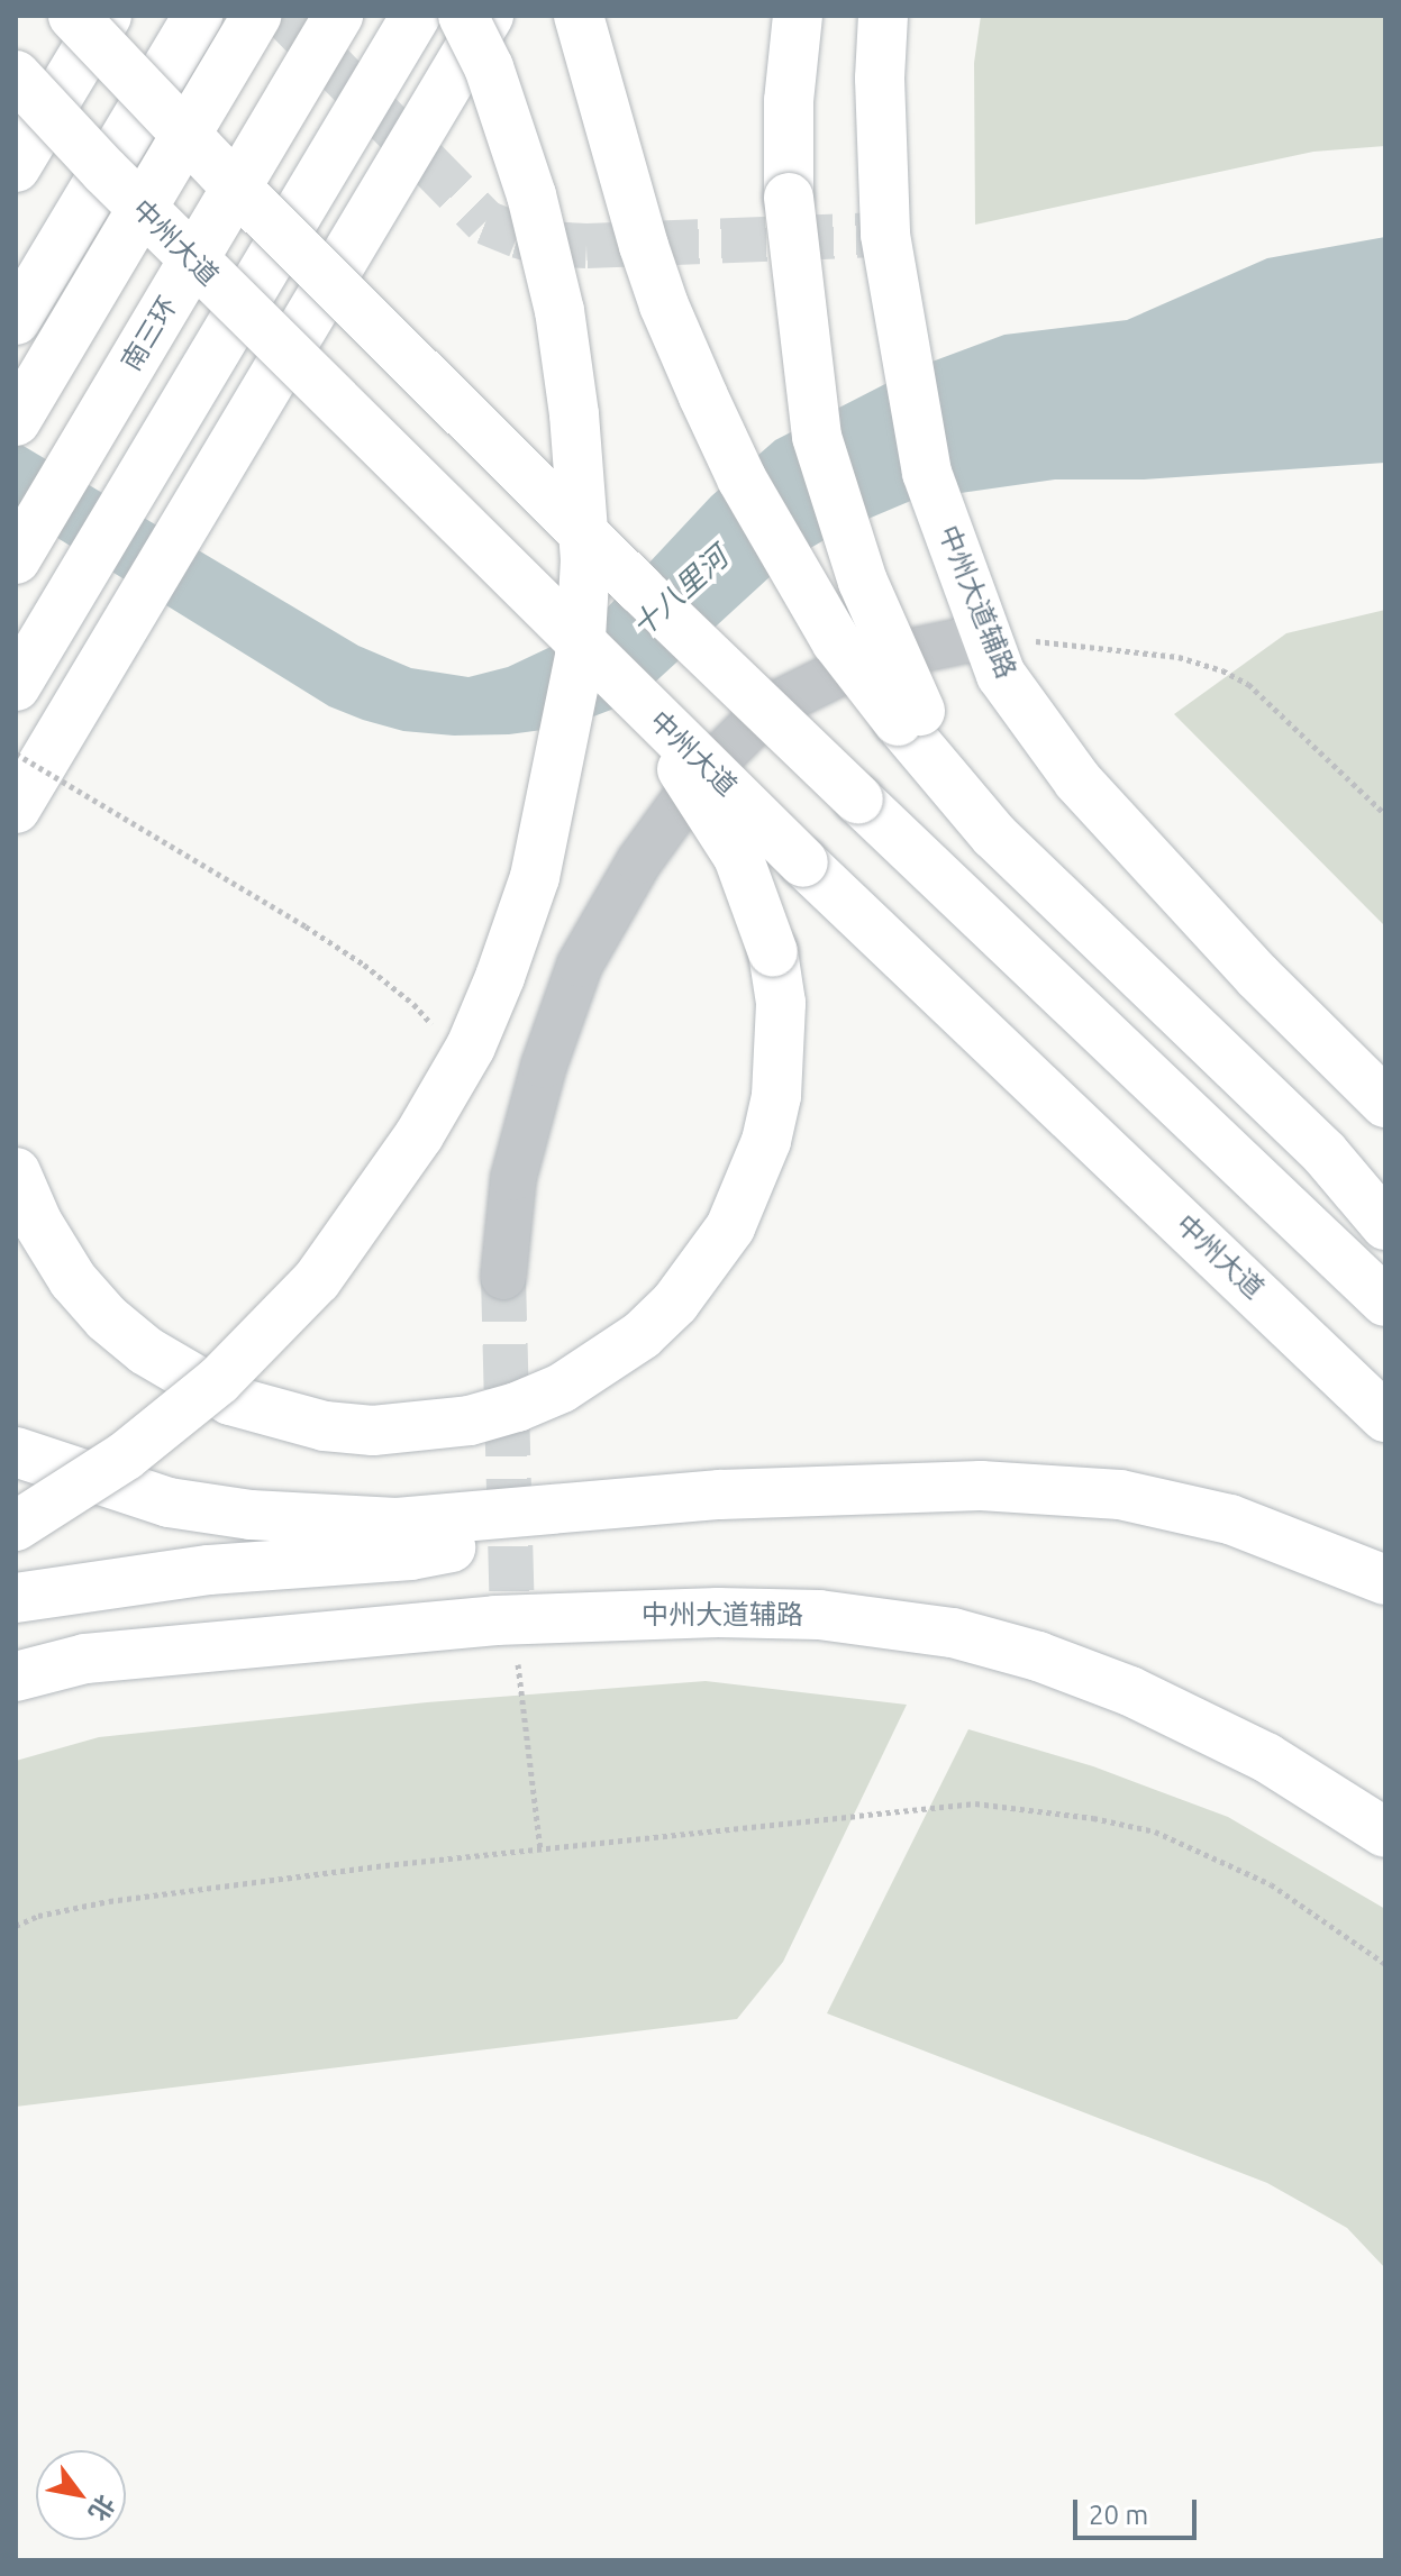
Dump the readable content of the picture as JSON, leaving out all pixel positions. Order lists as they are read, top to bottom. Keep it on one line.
{"streets":{"main road":["中州大道","南三环","中州大道辅路"]},"water":["十八里河"],"scale_bar":"20 m","north":"bottom right"}
